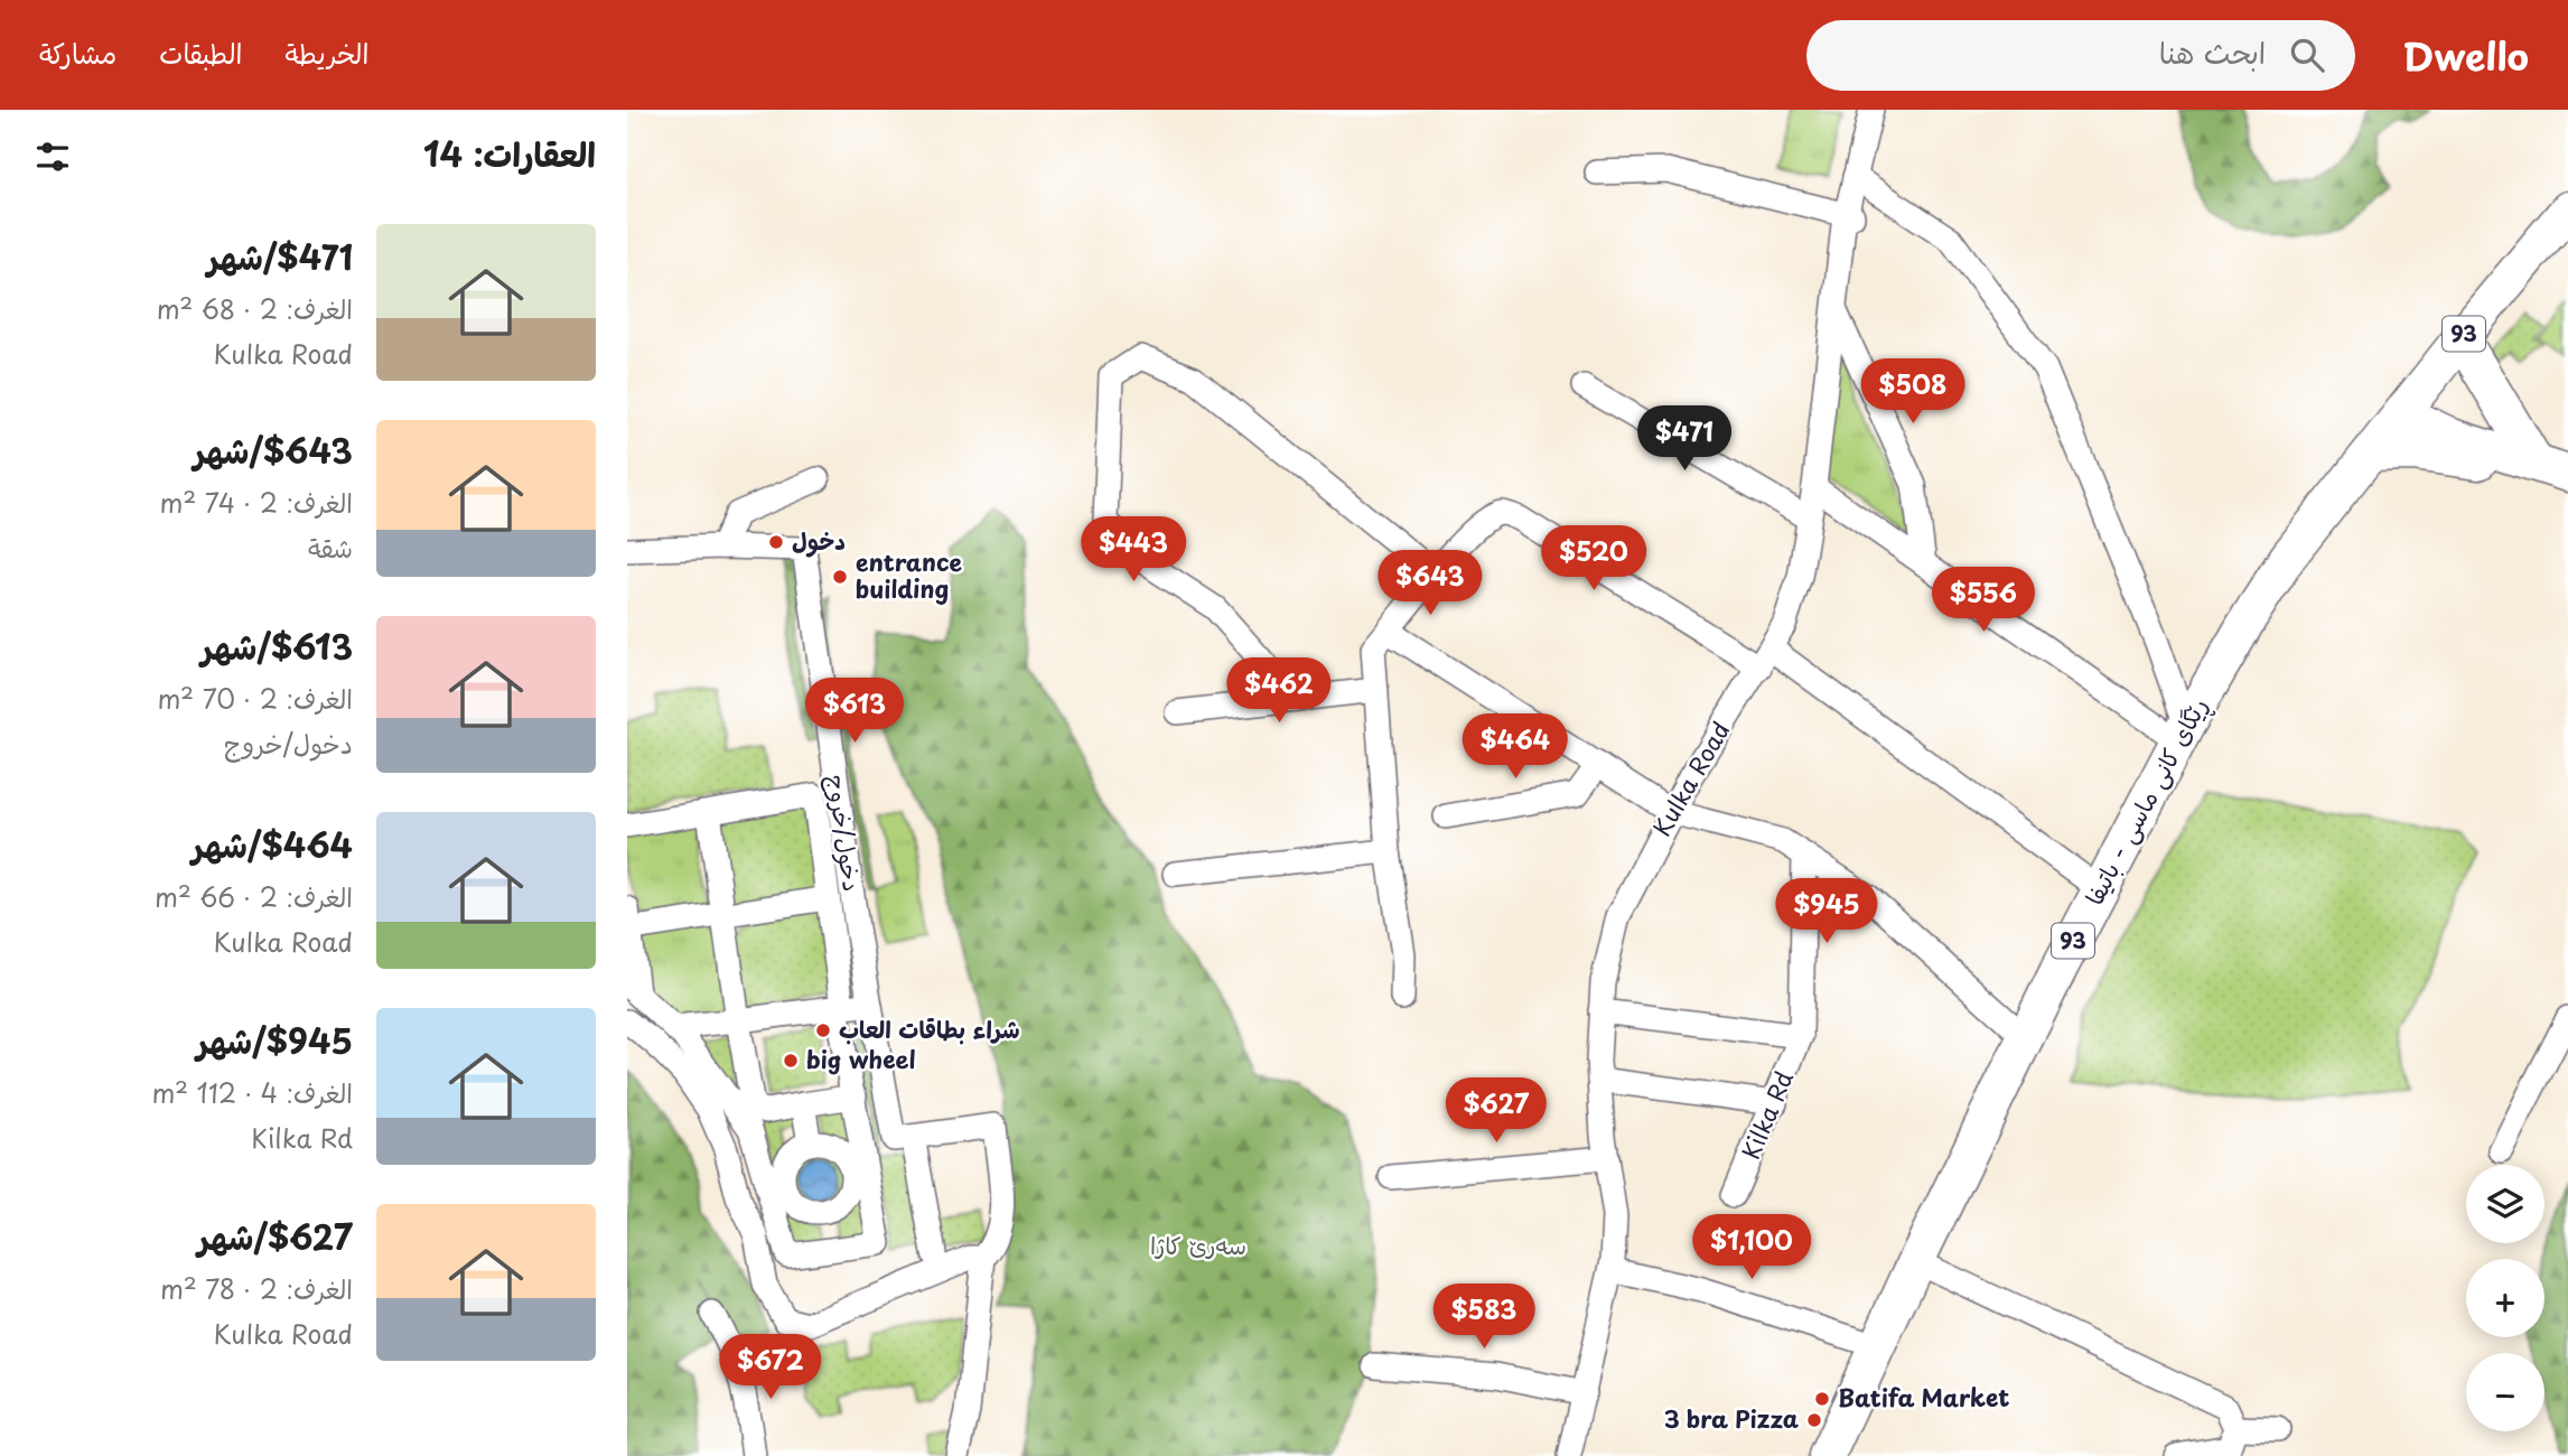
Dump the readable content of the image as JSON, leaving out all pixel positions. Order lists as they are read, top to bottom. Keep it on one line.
{"streets":{"main road":["93","ڕێگای کانی ماسی - باتيفا"],"street":["Kulka Road","دخول/خروج","Kilka Rd"]},"parks":["سەرێ کاژا"],"places":["دخول","entrance building","شراء بطاقات العاب","big wheel","Batifa Market","3 bra Pizza"],"page":{"header":"Dwello","search":"ابحث هنا","nav":["الخريطة","الطبقات","مشاركة"],"heading":"العقارات: 14","list":[{"name":"$471/شهر","note":"الغرف: 2 · 68 m² · Kulka Road"},{"name":"$643/شهر","note":"الغرف: 2 · 74 m² · شقة"},{"name":"$613/شهر","note":"الغرف: 2 · 70 m² · دخول/خروج"},{"name":"$464/شهر","note":"الغرف: 2 · 66 m² · Kulka Road"},{"name":"$945/شهر","note":"الغرف: 4 · 112 m² · Kilka Rd"},{"name":"$627/شهر","note":"الغرف: 2 · 78 m² · Kulka Road"}],"price":["$508","$471","$443","$520","$643","$556","$462","$613","$464","$945","$627","$1,100","$583","$672"],"map_buttons":["+","−"]}}
